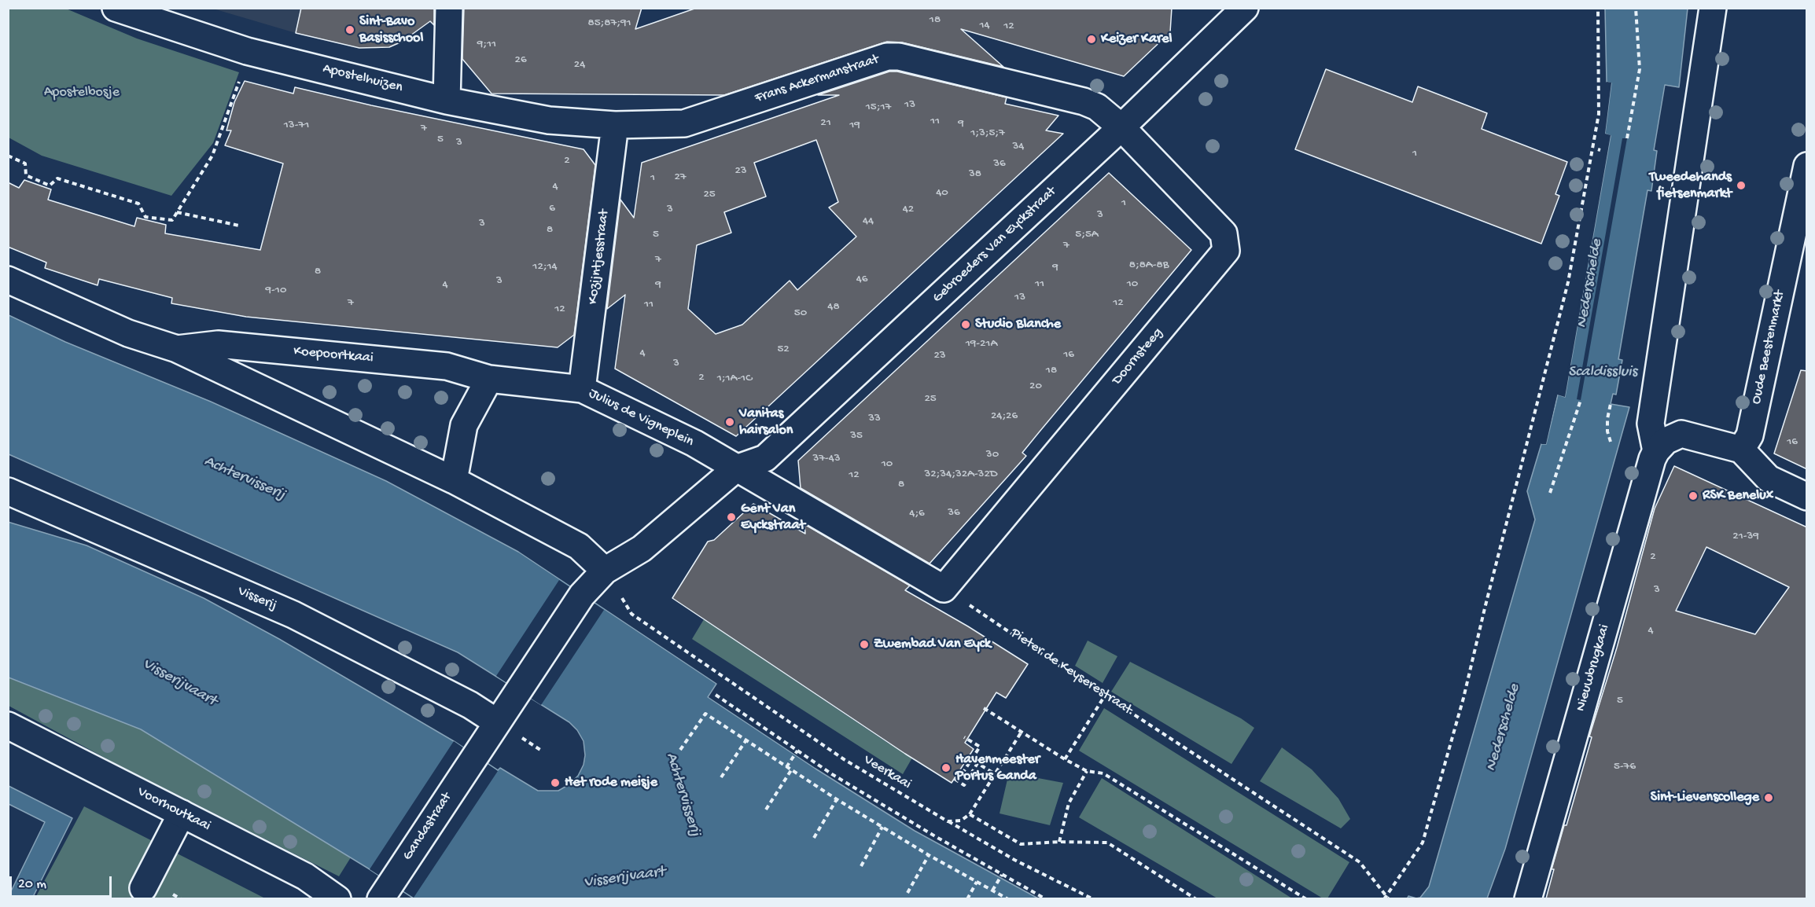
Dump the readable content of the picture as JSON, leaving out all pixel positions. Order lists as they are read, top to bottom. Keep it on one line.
{"streets":{"street":["Apostelhuizen","Frans Ackermanstraat","Gebroeders Van Eyckstraat","Kozijntjesstraat","Oude Beestenmarkt","Koepoortkaai","Doornsteeg","Julius de Vigneplein","Visserij","Nieuwbrugkaai","Voorhoutkaai","Gandastraat"],"path":["Pieter de Keyserestraat","Veerkaai"]},"crossings":[["Apostelhuizen","Frans Ackermanstraat"],["Apostelhuizen","Kozijntjesstraat"],["Frans Ackermanstraat","Gebroeders Van Eyckstraat"],["Frans Ackermanstraat","Kozijntjesstraat"],["Frans Ackermanstraat","Doornsteeg"],["Gebroeders Van Eyckstraat","Doornsteeg"],["Gebroeders Van Eyckstraat","Julius de Vigneplein"],["Kozijntjesstraat","Julius de Vigneplein"],["Koepoortkaai","Julius de Vigneplein"],["Doornsteeg","Pieter de Keyserestraat"],["Visserij","Gandastraat"]],"water":["Nederschelde","Scaldissluis","Achtervisserij","Visserijvaart"],"parks":["Apostelbosje"],"places":["Sint-Bavo Basisschool","Keizer Karel","Tweedehands fietsenmarkt","Studio Blanche","Vanitas hairsalon","RSK Benelux","Gent Van Eyckstraat","Zwembad Van Eyck","Havenmeester Portus Ganda","Het rode meisje","Sint-Lievenscollege"],"house_numbers":["18","85;87;91","14","12","9;11","26","24","13","15;17","11","21","9","13-71","19","7","1;3;5;7","5","3","34","1","2","36","23","38","27","1","4","40","25","1","6","3","42","3","44","3","8","5","5;5A","7","7","8;8A-8B","12;14","9","8","46","3","11","10","4","9","9-10","13","7","12","11","48","12","50","19-21A","52","4","16","23","3","18","2","1;1A-1C","20","25","24;26","33","35","16","30","37-43","10","32;34;32A-32D","12","8","36","4;6","21-39","2","3","4","5","5-76"],"scale_bar":"20 m"}
